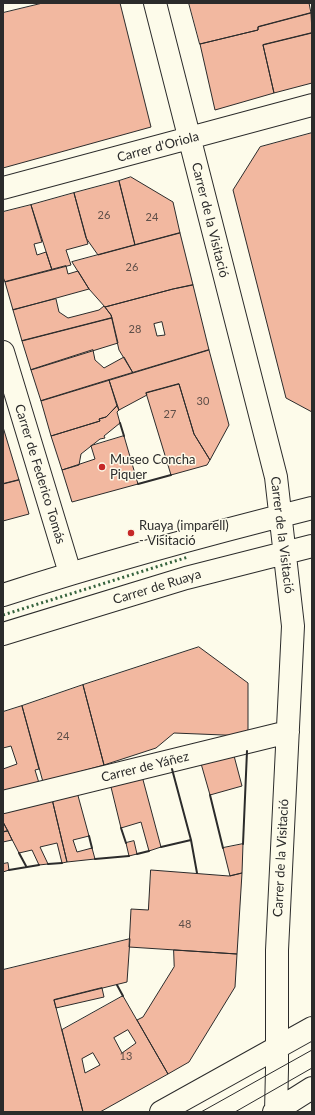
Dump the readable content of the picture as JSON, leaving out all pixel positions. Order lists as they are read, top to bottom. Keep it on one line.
{"streets":{"street":["Carrer d'Oriola","Carrer de la Visitació","Carrer de Federico Tomás","Carrer de Ruaya","Carrer de Yáñez"]},"crossings":[["Carrer d'Oriola","Carrer de la Visitació"],["Carrer de la Visitació","Carrer de Ruaya"],["Carrer de la Visitació","Carrer de Yáñez"]],"places":["Museo Concha Piquer","Ruaya (imparell) - Visitació"],"house_numbers":["26","24","26","28","30","27","24","48","13"]}
